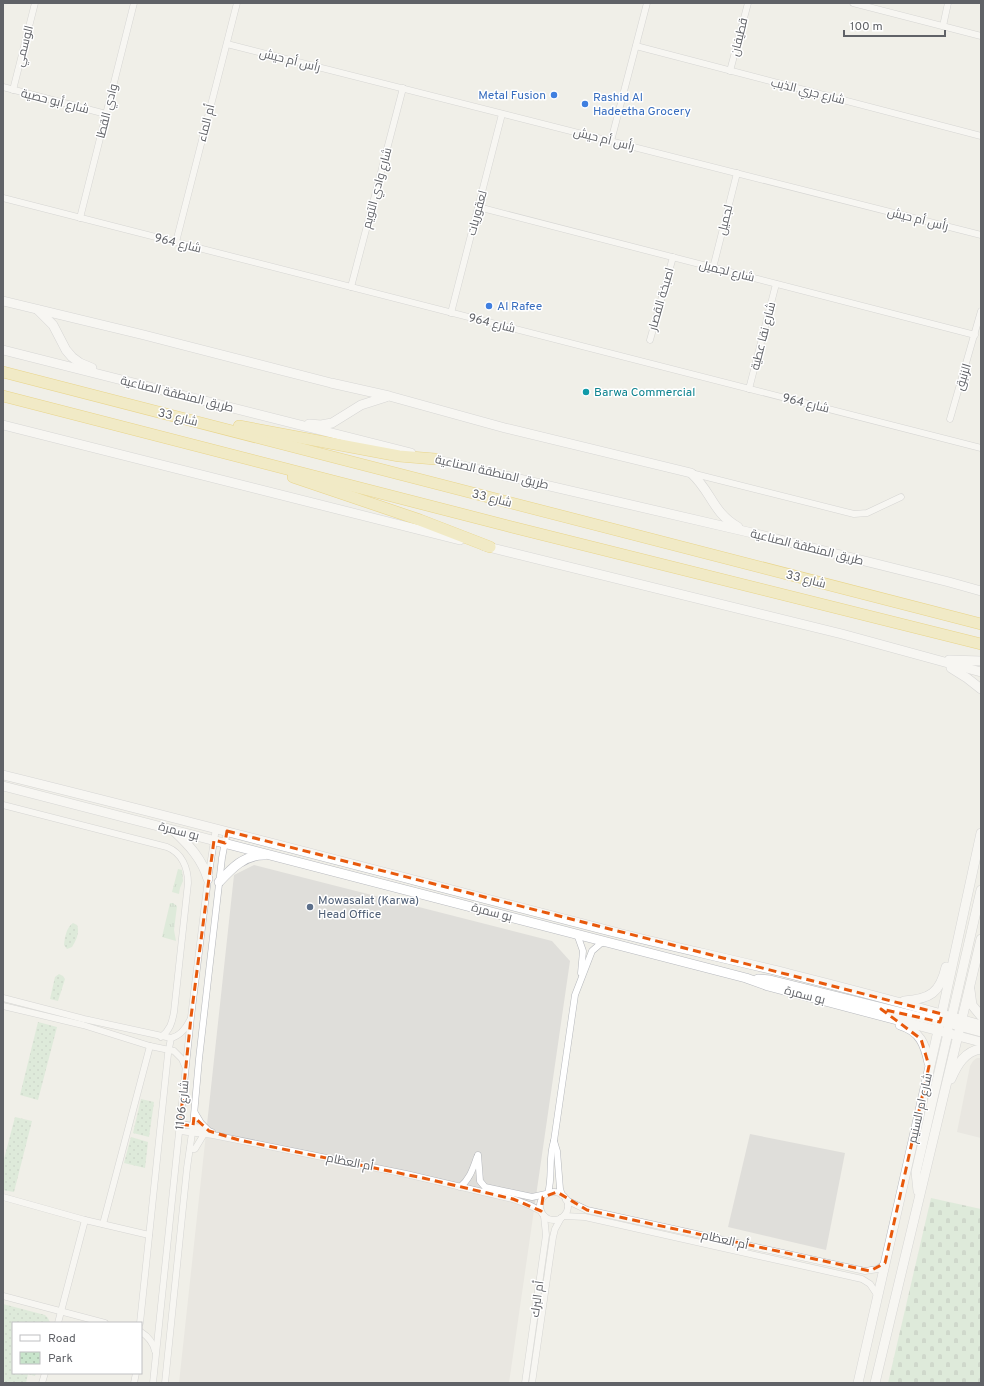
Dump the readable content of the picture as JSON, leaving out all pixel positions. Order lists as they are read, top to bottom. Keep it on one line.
{"streets":{"highway":["شارع 33"],"street":["قطيفان","الوسمي","رأس أم حيش","شارع جري الذيب","شارع أبو حصية","وادي القطا","أم الماء","شارع وادي التويم","لعقوريات","لجميل","شارع 964","شارع لجميل","اصبخة القصار","شارع نقا عطية","الزنبق","طريق المنطقة الصناعية","بو سمرة","شارع 1106","شارع ام السنيم","أم العظام","أم البرك"]},"crossings":[["قطيفان","شارع جري الذيب"],["الوسمي","شارع أبو حصية"],["رأس أم حيش","أم الماء"],["رأس أم حيش","شارع وادي التويم"],["رأس أم حيش","لعقوريات"],["رأس أم حيش","لجميل"],["شارع أبو حصية","وادي القطا"],["وادي القطا","شارع 964"],["أم الماء","شارع 964"],["شارع وادي التويم","شارع 964"],["لعقوريات","شارع 964"],["لعقوريات","شارع لجميل"],["لجميل","شارع لجميل"],["شارع 964","شارع نقا عطية"],["شارع لجميل","اصبخة القصار"],["شارع لجميل","شارع نقا عطية"],["شارع لجميل","الزنبق"],["بو سمرة","شارع 1106"],["بو سمرة","شارع ام السنيم"],["شارع 1106","أم العظام"],["شارع ام السنيم","أم العظام"],["أم العظام","أم البرك"]],"places":["Metal Fusion","Rashid Al Hadeetha Grocery","Al Rafee","Barwa Commercial","Mowasalat (Karwa) Head Office"],"legend":["Road","Park"],"scale_bar":"100 m"}
